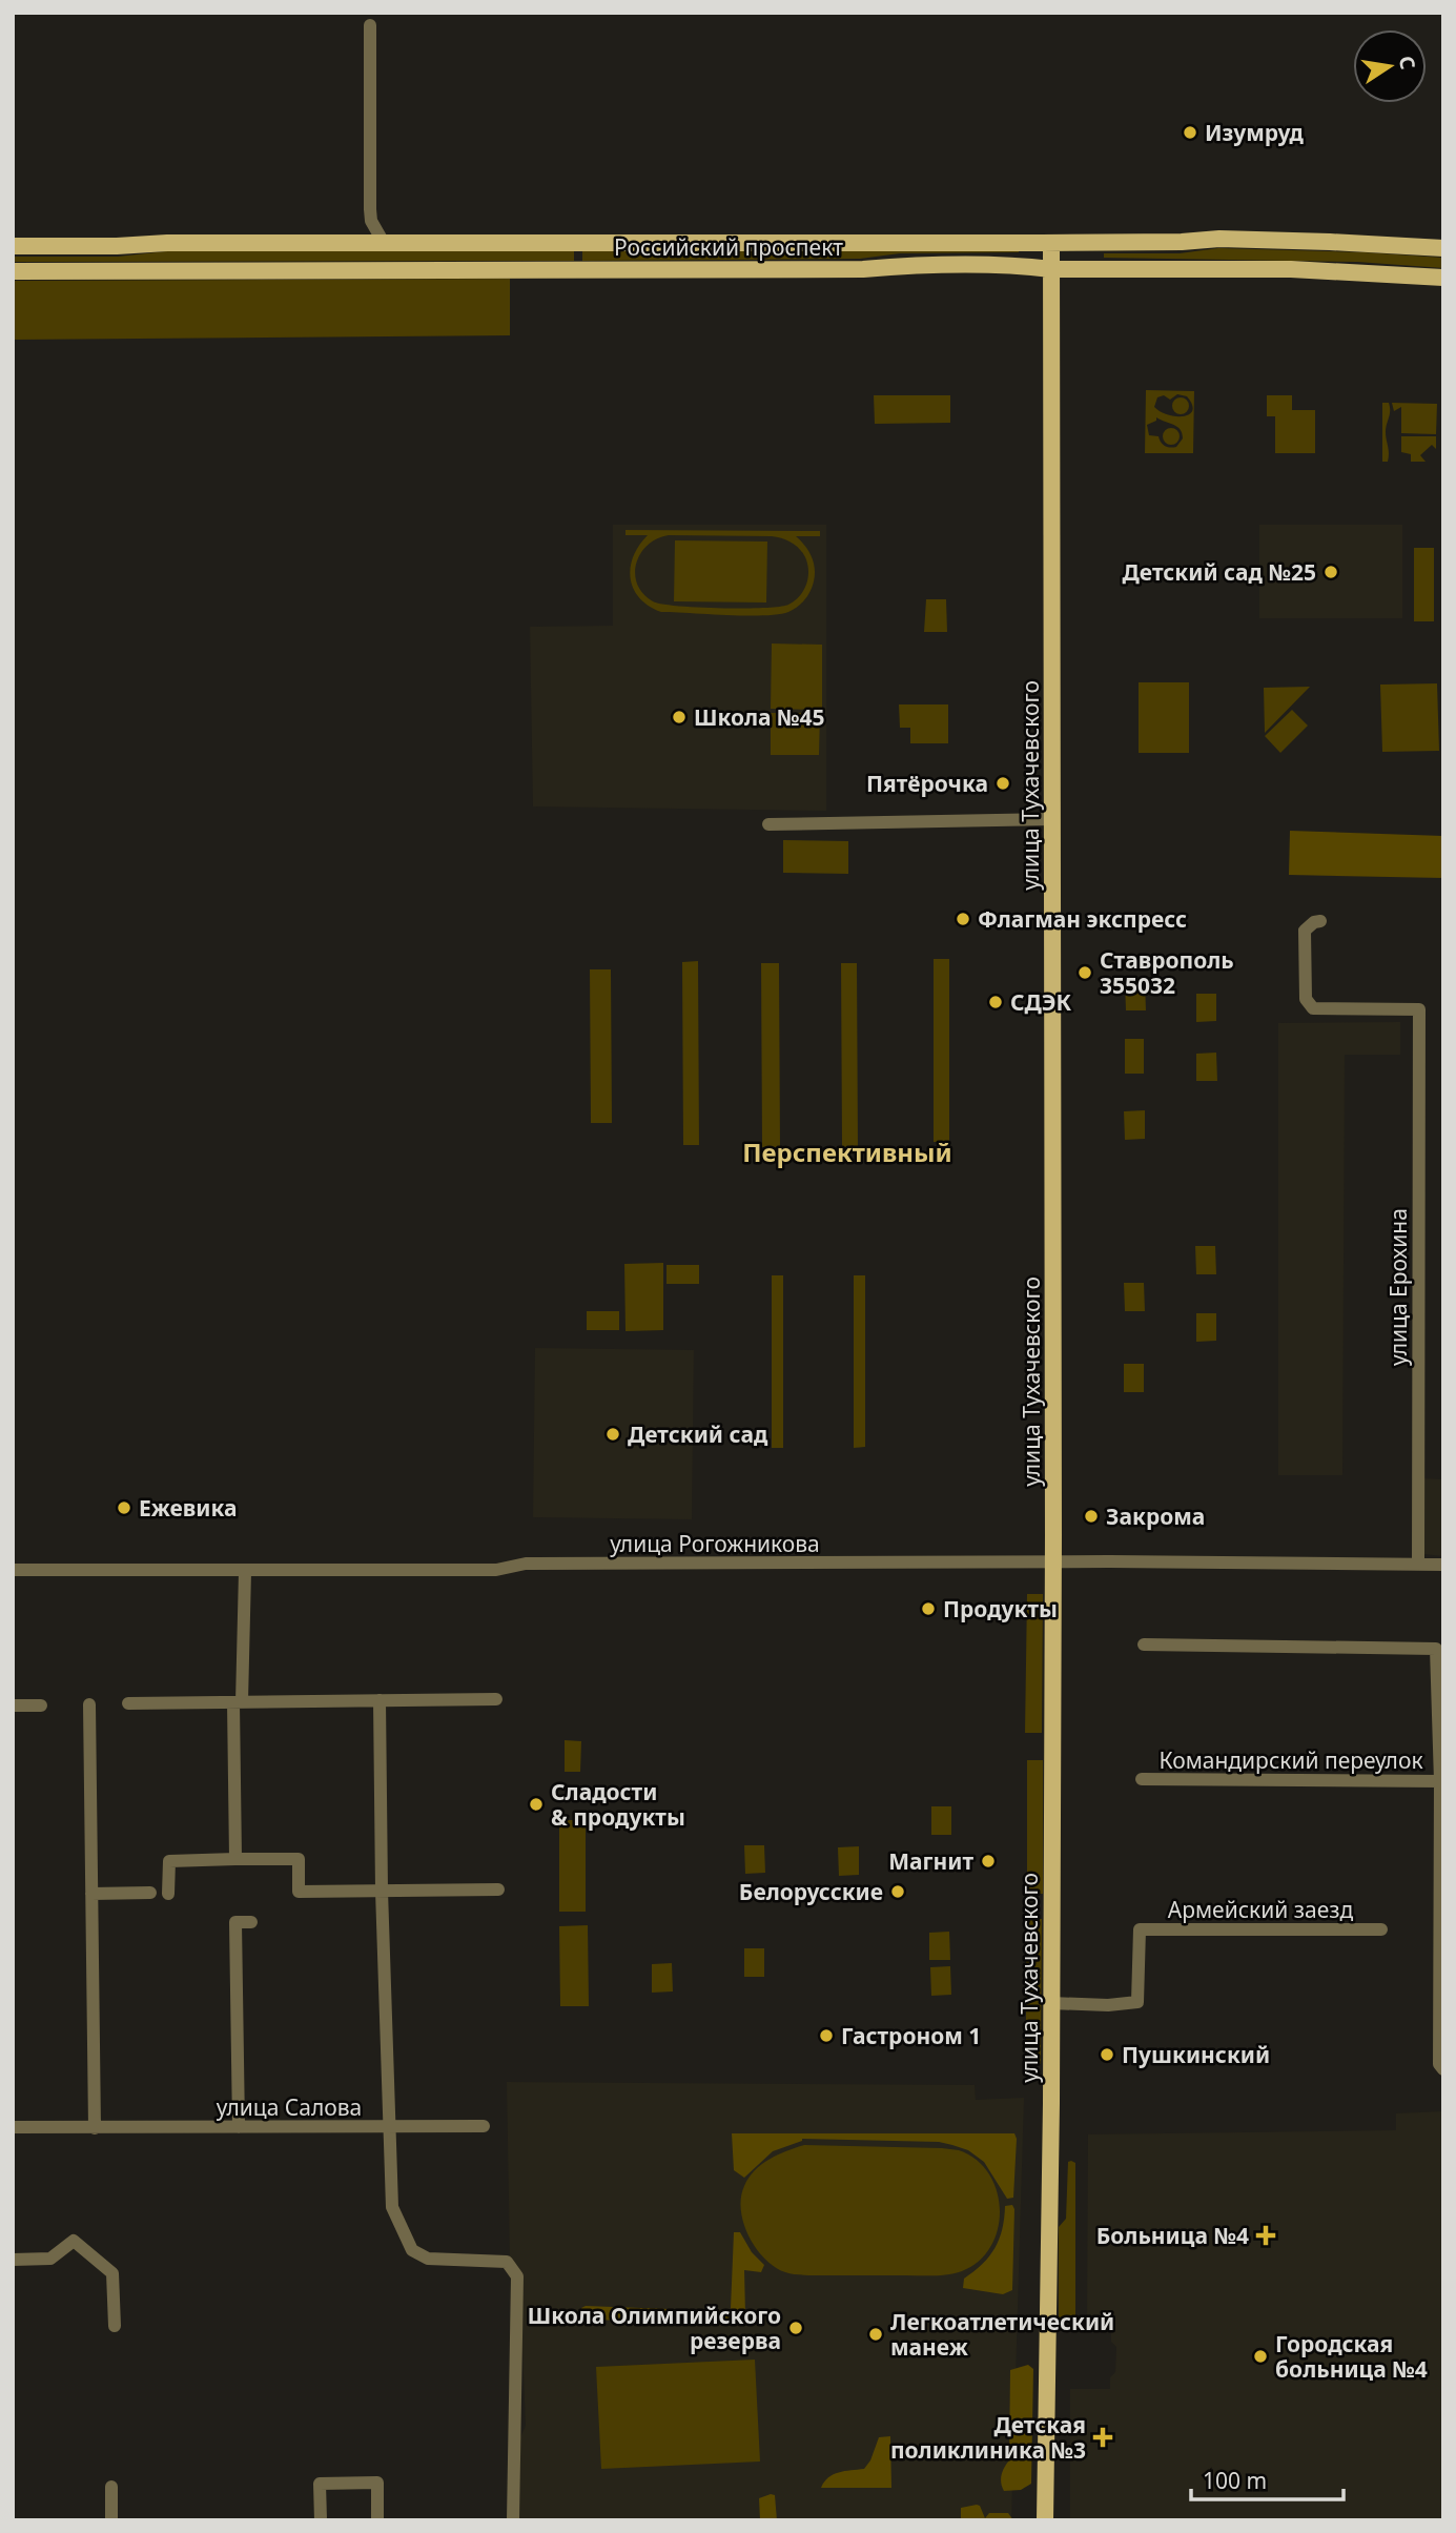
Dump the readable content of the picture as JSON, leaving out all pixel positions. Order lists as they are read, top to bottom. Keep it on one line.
{"streets":{"main road":["Российский проспект","улица Тухачевского"],"street":["улица Ерохина","улица Рогожникова","Командирский переулок","Армейский заезд","улица Салова"]},"crossings":[["Российский проспект","улица Тухачевского"],["улица Тухачевского","улица Рогожникова"],["улица Тухачевского","Армейский заезд"],["улица Ерохина","улица Рогожникова"]],"districts":["Перспективный"],"places":{"other":["Изумруд","Детский сад №25","Школа №45","Пятёрочка","Флагман экспресс","Ставрополь 355032","СДЭК","Детский сад","Ежевика","Закрома","Продукты","Сладости & продукты","Магнит","Белорусские","Гастроном 1","Пушкинский","Школа Олимпийского резерва","Легкоатлетический манеж","Городская больница №4"],"health":["Больница №4","Детская поликлиника №3"]},"scale_bar":"100 m","north":"right"}
